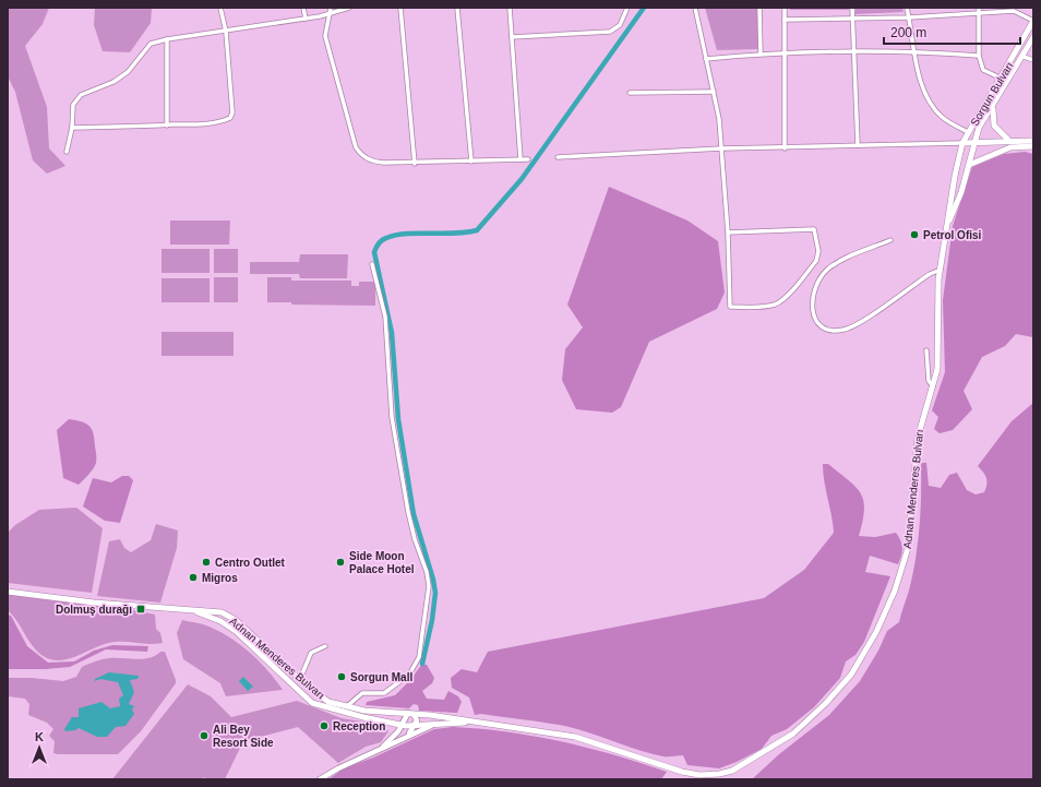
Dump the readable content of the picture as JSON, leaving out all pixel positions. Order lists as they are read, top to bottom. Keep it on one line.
{"streets":{"main road":["Sorgun Bulvarı","Adnan Menderes Bulvarı"]},"crossings":[["Sorgun Bulvarı","Adnan Menderes Bulvarı"]],"places":{"other":["Petrol Ofisi","Centro Outlet","Side Moon Palace Hotel","Migros","Sorgun Mall","Reception","Ali Bey Resort Side"],"transit":["Dolmuş durağı"]},"scale_bar":"200 m","north":"top"}
